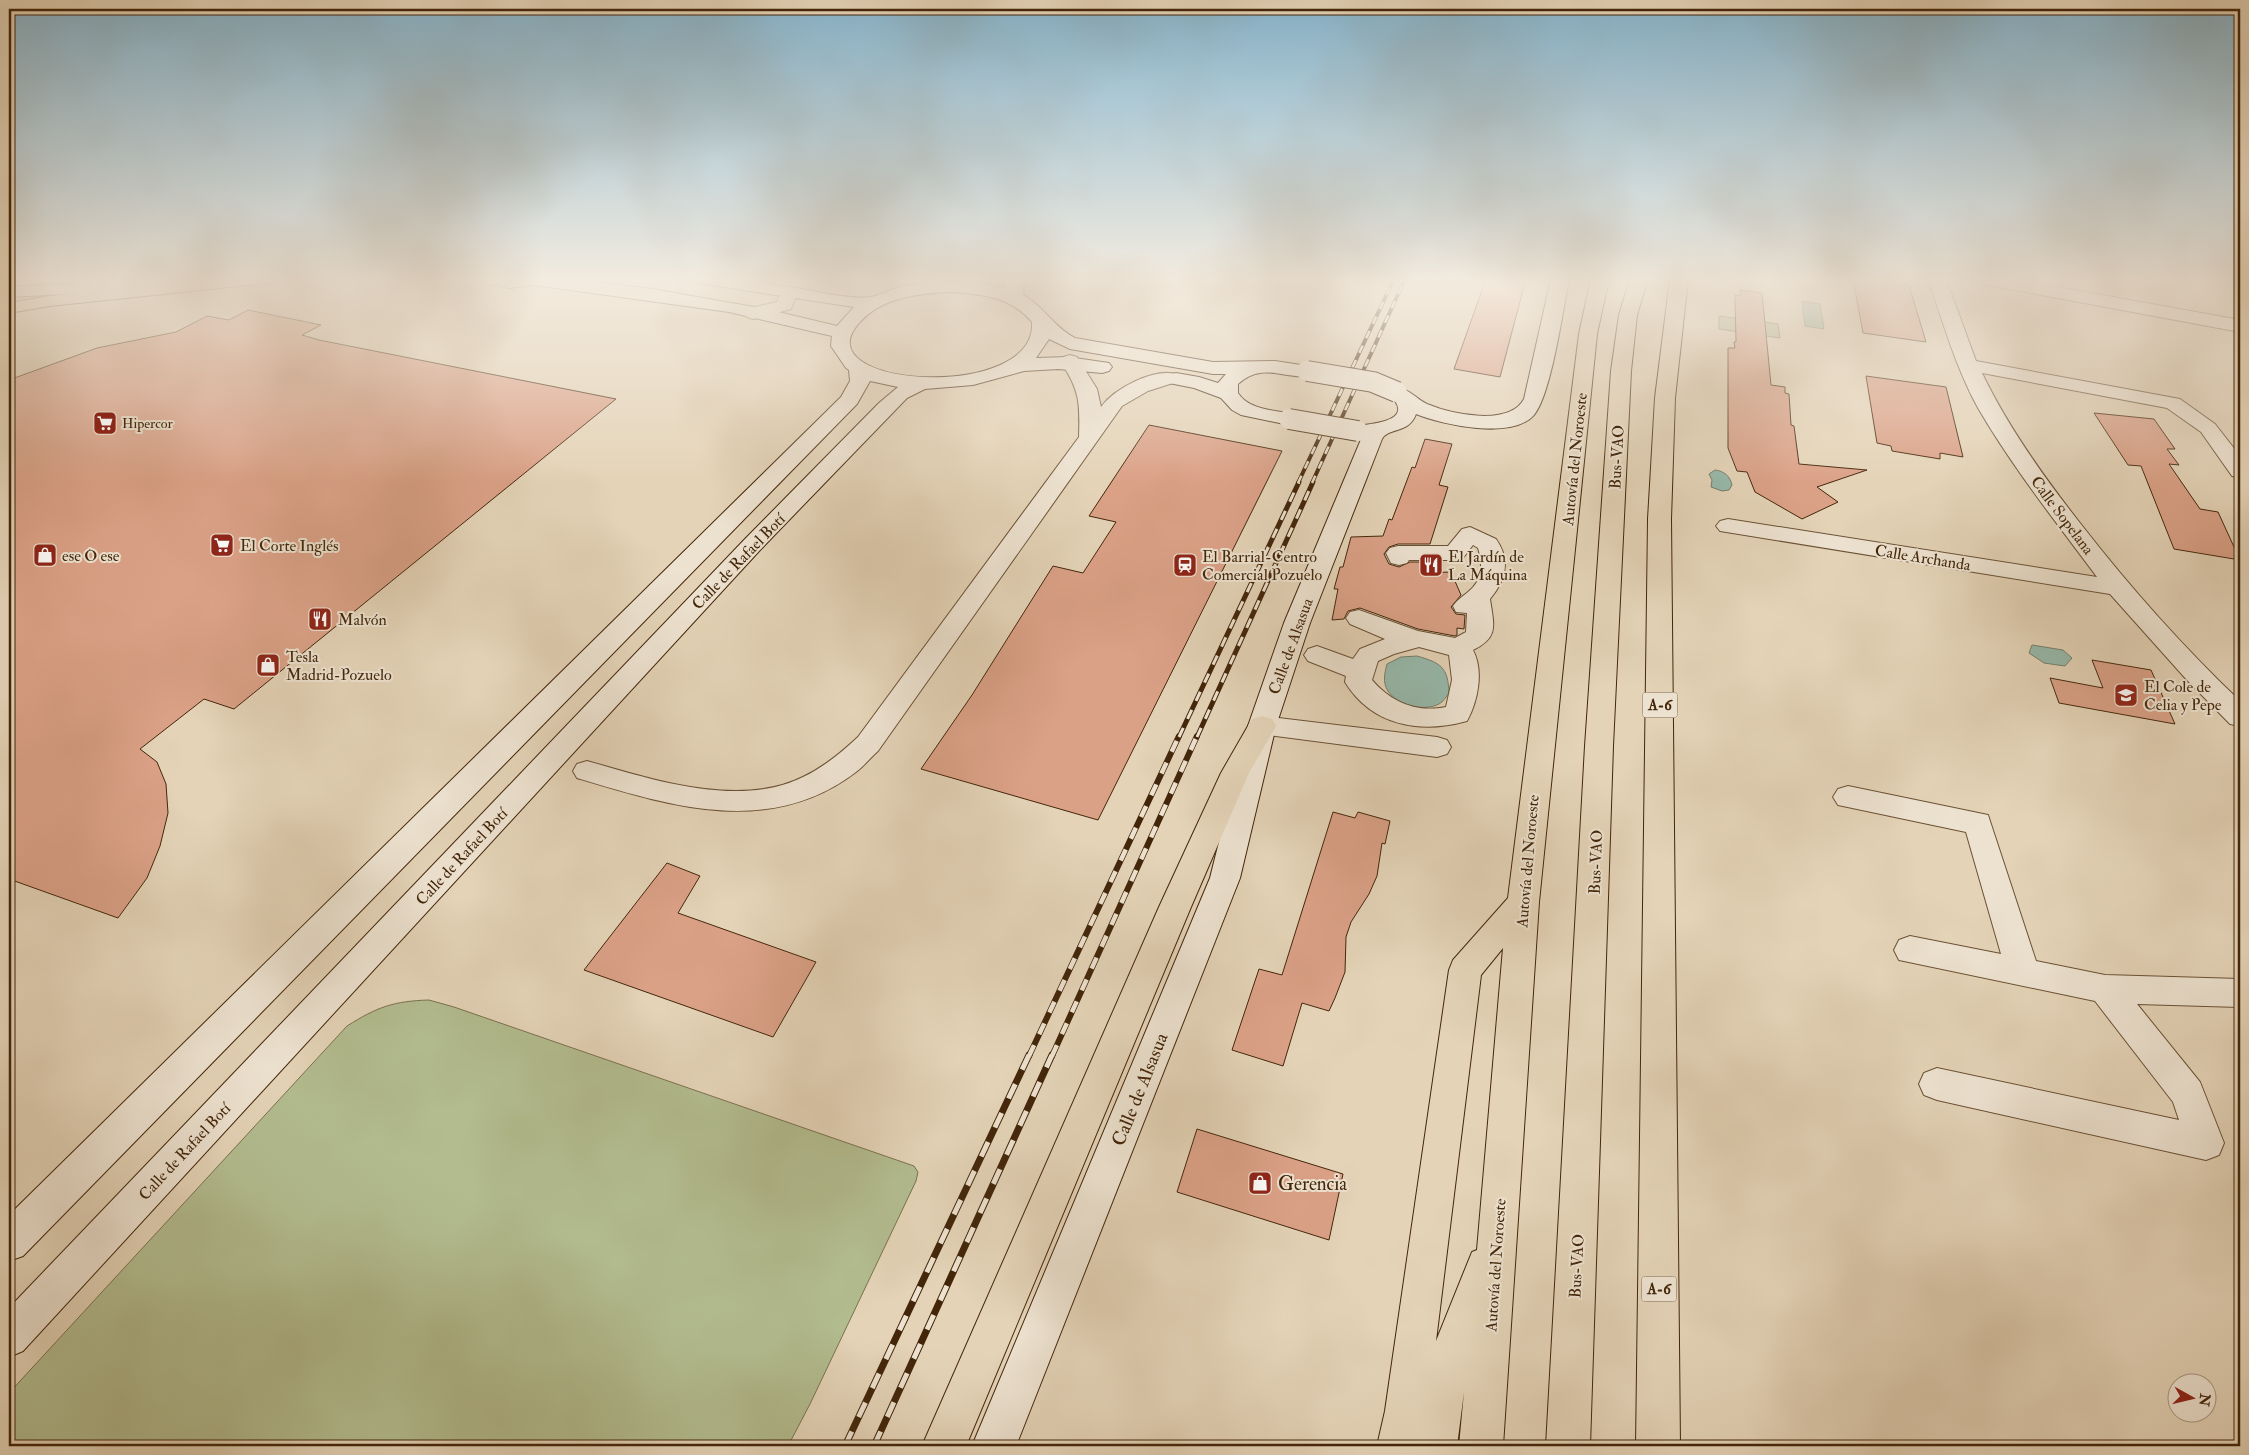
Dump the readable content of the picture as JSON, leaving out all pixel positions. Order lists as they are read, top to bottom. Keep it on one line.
{"streets":{"highway":["Bus-VAO","Autovía del Noroeste","A-6"],"street":["Calle Sopelana","Calle Archanda","Calle de Rafael Botí","Calle de Alsasua"]},"crossings":[["Calle Sopelana","Calle Archanda"]],"places":{"supermarket":["Hipercor","El Corte Inglés"],"shop":["ese O ese","Tesla Madrid-Pozuelo","Gerencia"],"station":["El Barrial-Centro Comercial Pozuelo"],"restaurant":["El Jardín de La Máquina","Malvón"],"school or university":["El Cole de Celia y Pepe"]},"north":"right"}
